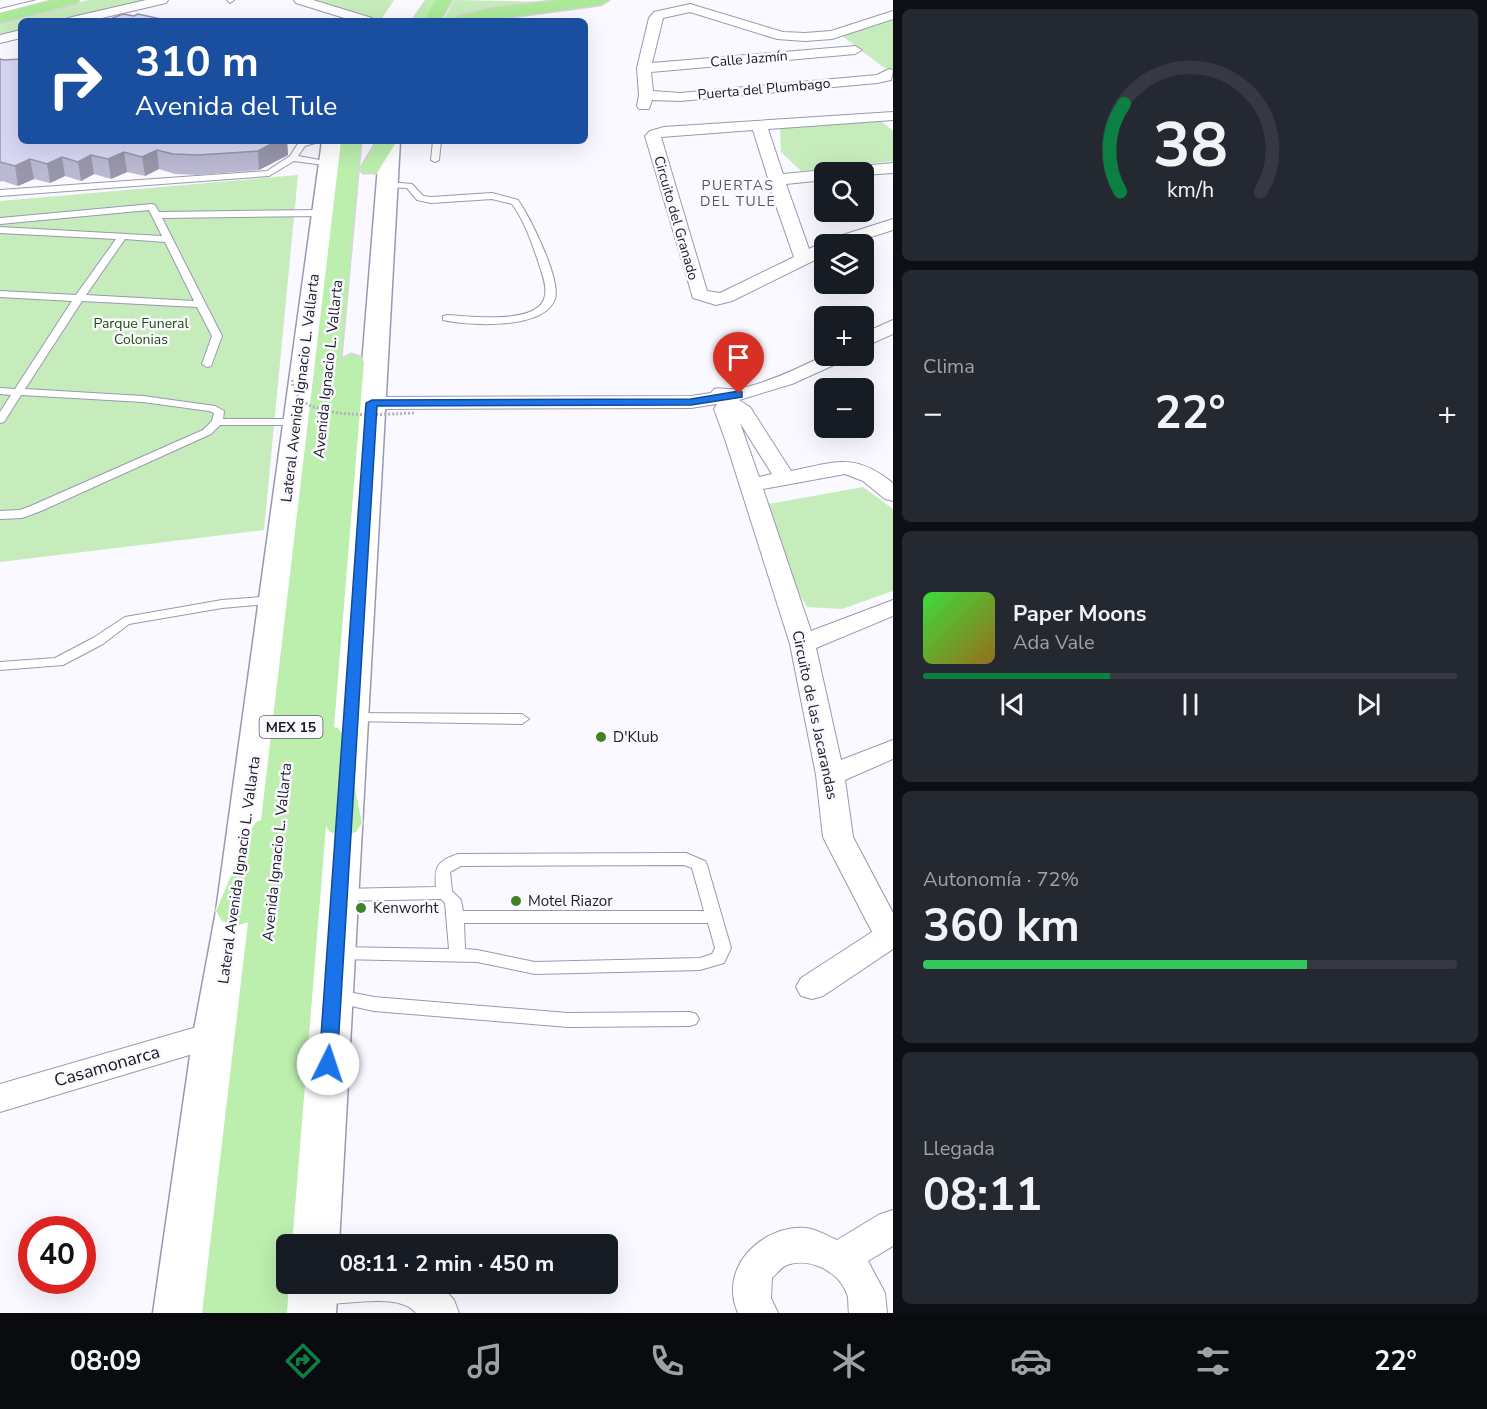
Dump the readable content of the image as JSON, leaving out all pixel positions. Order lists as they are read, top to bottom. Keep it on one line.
{"streets":{"highway":["Avenida Ignacio L. Vallarta","MEX 15"],"street":["Calle Jazmín","Puerta del Plumbago","Circuito del Granado","Lateral Avenida Ignacio L. Vallarta","Circuito de las Jacarandas","Casamonarca"]},"crossings":[["Calle Jazmín","Puerta del Plumbago"],["Avenida Ignacio L. Vallarta","Lateral Avenida Ignacio L. Vallarta"],["Lateral Avenida Ignacio L. Vallarta","Casamonarca"]],"districts":["PUERTAS DEL TULE"],"parks":["Parque Funeral Colonias"],"places":["D'Klub","Motel Riazor","Kenworht"],"page":{"turn":["310 m","Avenida del Tule"],"map_buttons":["+","−"],"tile":["Clima",["Autonomía · 72%","360 km"],["Llegada","08:11"]],"heat":["−","22°","+"],"song":["Paper Moons","Ada Vale"],"limit":"40","trip":"08:11 · 2 min · 450 m","tabs":["08:09","22°"],"gauge":["38","km/h"]}}
